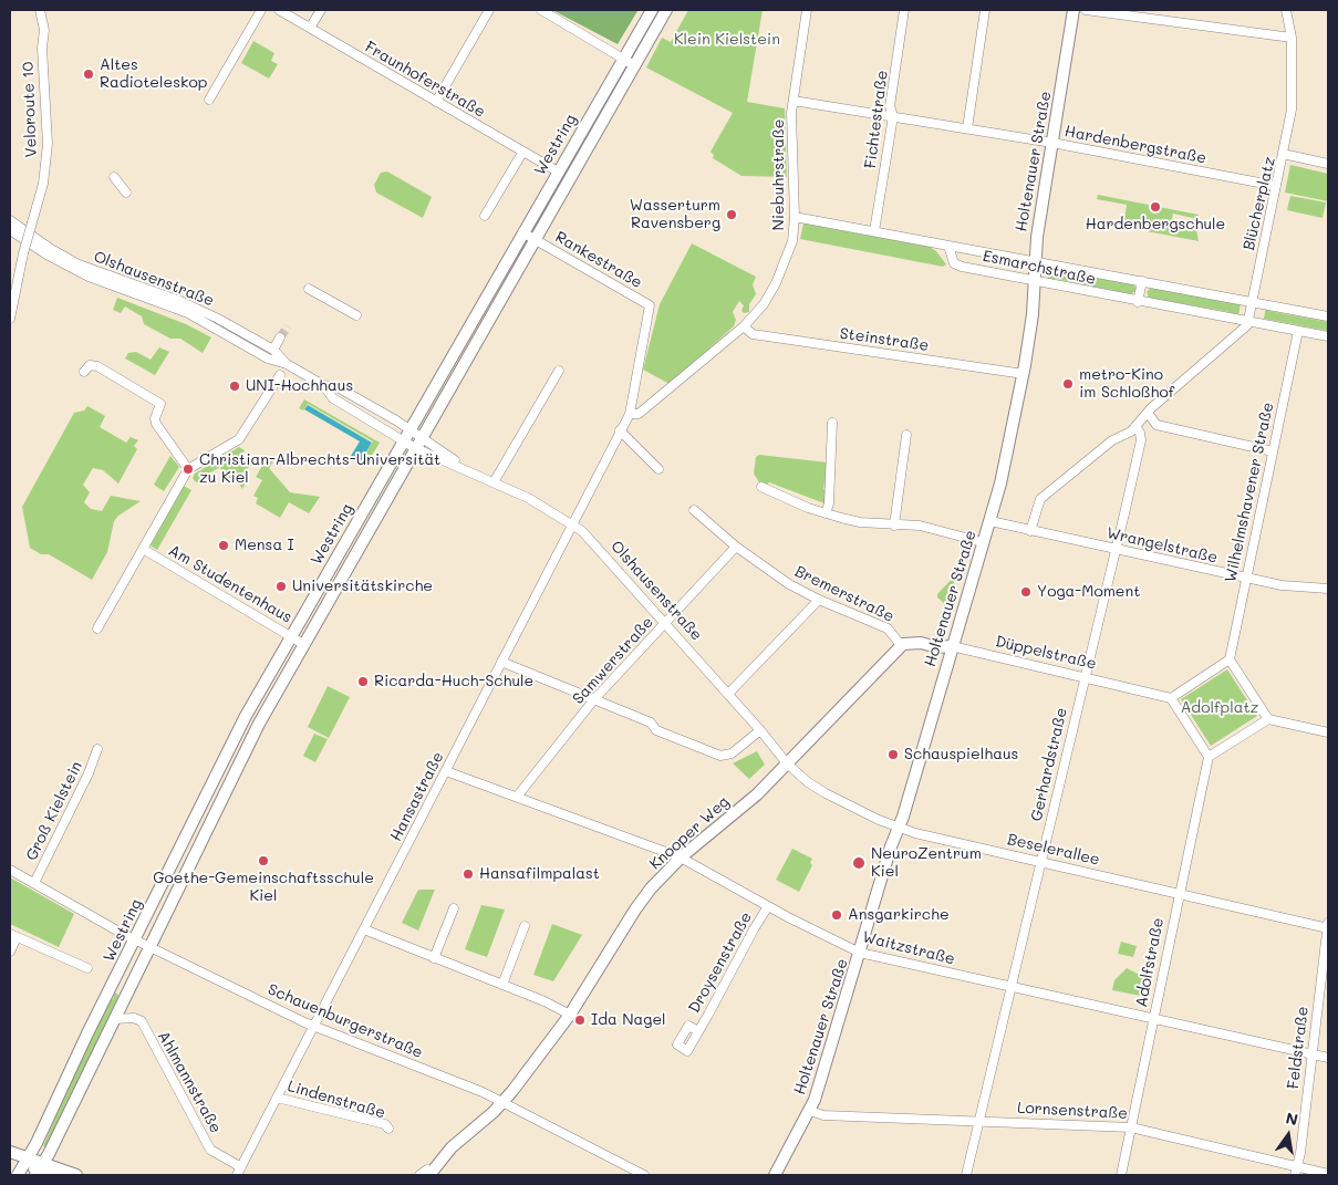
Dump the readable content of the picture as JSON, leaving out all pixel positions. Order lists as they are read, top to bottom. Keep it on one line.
{"streets":{"main road":["Westring","Holtenauer Straße","Düppelstraße","Knooper Weg"],"street":["Fraunhoferstraße","Veloroute 10","Fichtestraße","Hardenbergstraße","Niebuhrstraße","Blücherplatz","Rankestraße","Esmarchstraße","Olshausenstraße","Steinstraße","Wilhelmshavener Straße","Wrangelstraße","Am Studentenhaus","Bremerstraße","Samwerstraße","Gerhardstraße","Hansastraße","Groß Kielstein","Beselerallee","Waitzstraße","Droysenstraße","Adolfstraße","Schauenburgerstraße","Feldstraße","Ahlmannstraße","Lindenstraße","Lornsenstraße"]},"crossings":[["Fraunhoferstraße","Westring"],["Fichtestraße","Hardenbergstraße"],["Fichtestraße","Esmarchstraße"],["Westring","Rankestraße"],["Westring","Olshausenstraße"],["Westring","Am Studentenhaus"],["Westring","Schauenburgerstraße"],["Westring","Ahlmannstraße"],["Hardenbergstraße","Holtenauer Straße"],["Hardenbergstraße","Niebuhrstraße"],["Hardenbergstraße","Blücherplatz"],["Holtenauer Straße","Esmarchstraße"],["Holtenauer Straße","Steinstraße"],["Holtenauer Straße","Wrangelstraße"],["Holtenauer Straße","Düppelstraße"],["Holtenauer Straße","Beselerallee"],["Holtenauer Straße","Waitzstraße"],["Holtenauer Straße","Lornsenstraße"],["Niebuhrstraße","Rankestraße"],["Niebuhrstraße","Esmarchstraße"],["Niebuhrstraße","Steinstraße"],["Blücherplatz","Esmarchstraße"],["Esmarchstraße","Wilhelmshavener Straße"],["Olshausenstraße","Samwerstraße"],["Olshausenstraße","Hansastraße"],["Olshausenstraße","Knooper Weg"],["Olshausenstraße","Beselerallee"],["Wilhelmshavener Straße","Wrangelstraße"],["Wrangelstraße","Gerhardstraße"],["Bremerstraße","Düppelstraße"],["Bremerstraße","Samwerstraße"],["Bremerstraße","Knooper Weg"],["Düppelstraße","Gerhardstraße"],["Düppelstraße","Knooper Weg"],["Samwerstraße","Waitzstraße"],["Gerhardstraße","Beselerallee"],["Gerhardstraße","Waitzstraße"],["Gerhardstraße","Lornsenstraße"],["Hansastraße","Waitzstraße"],["Hansastraße","Schauenburgerstraße"],["Hansastraße","Ahlmannstraße"],["Hansastraße","Lindenstraße"],["Groß Kielstein","Schauenburgerstraße"],["Knooper Weg","Beselerallee"],["Knooper Weg","Waitzstraße"],["Knooper Weg","Schauenburgerstraße"],["Beselerallee","Adolfstraße"],["Beselerallee","Feldstraße"],["Waitzstraße","Droysenstraße"],["Waitzstraße","Adolfstraße"],["Waitzstraße","Feldstraße"],["Adolfstraße","Lornsenstraße"],["Feldstraße","Lornsenstraße"]],"parks":["Klein Kielstein","Adolfplatz"],"places":["Altes Radioteleskop","Hardenbergschule","Wasserturm Ravensberg","metro-Kino im Schloßhof","UNI-Hochhaus","Christian-Albrechts-Universität zu Kiel","Mensa I","Universitätskirche","Yoga-Moment","Ricarda-Huch-Schule","Schauspielhaus","Goethe-Gemeinschaftsschule Kiel","NeuroZentrum Kiel","Hansafilmpalast","Ansgarkirche","Ida Nagel"],"north":"top"}
